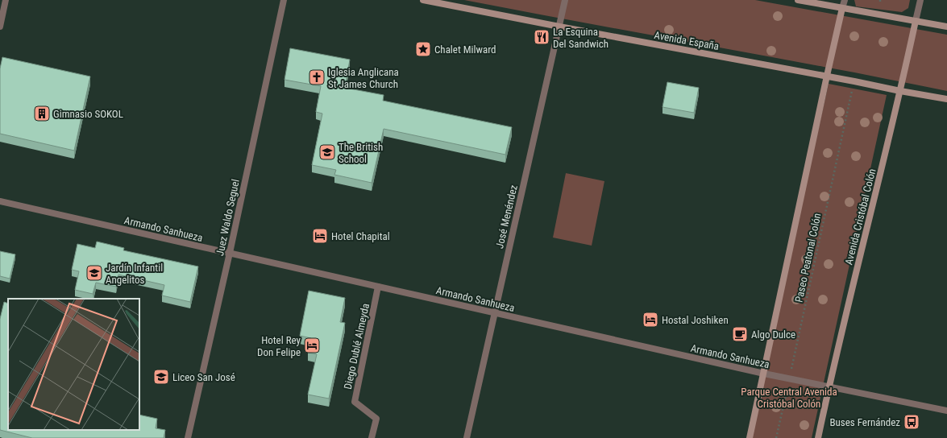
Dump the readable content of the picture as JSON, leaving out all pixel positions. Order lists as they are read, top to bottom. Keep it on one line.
{"streets":{"main road":["Avenida España","Avenida Cristóbal Colón"],"street":["José Menéndez","Juez Waldo Seguel","Armando Sanhueza","Diego Dublé Almeyda"],"path":["Paseo Peatonal Colón"]},"crossings":[["Avenida España","José Menéndez"],["Avenida España","Avenida Cristóbal Colón"],["Avenida España","Paseo Peatonal Colón"],["José Menéndez","Armando Sanhueza"],["Avenida Cristóbal Colón","Armando Sanhueza"],["Juez Waldo Seguel","Armando Sanhueza"],["Armando Sanhueza","Paseo Peatonal Colón"],["Armando Sanhueza","Diego Dublé Almeyda"]],"parks":["Parque Central Avenida Cristóbal Colón"],"places":{"restaurant":["La Esquina Del Sandwich"],"place":["Chalet Milward"],"church":["Iglesia Anglicana St James Church"],"building":["Gimnasio SOKOL"],"school or university":["The British School","Jardín Infantil Angelitos","Liceo San José"],"hotel":["Hotel Chapital","Hostal Joshiken","Hotel Rey Don Felipe"],"cafe":["Algo Dulce"],"bus stop":["Buses Fernández"]}}
